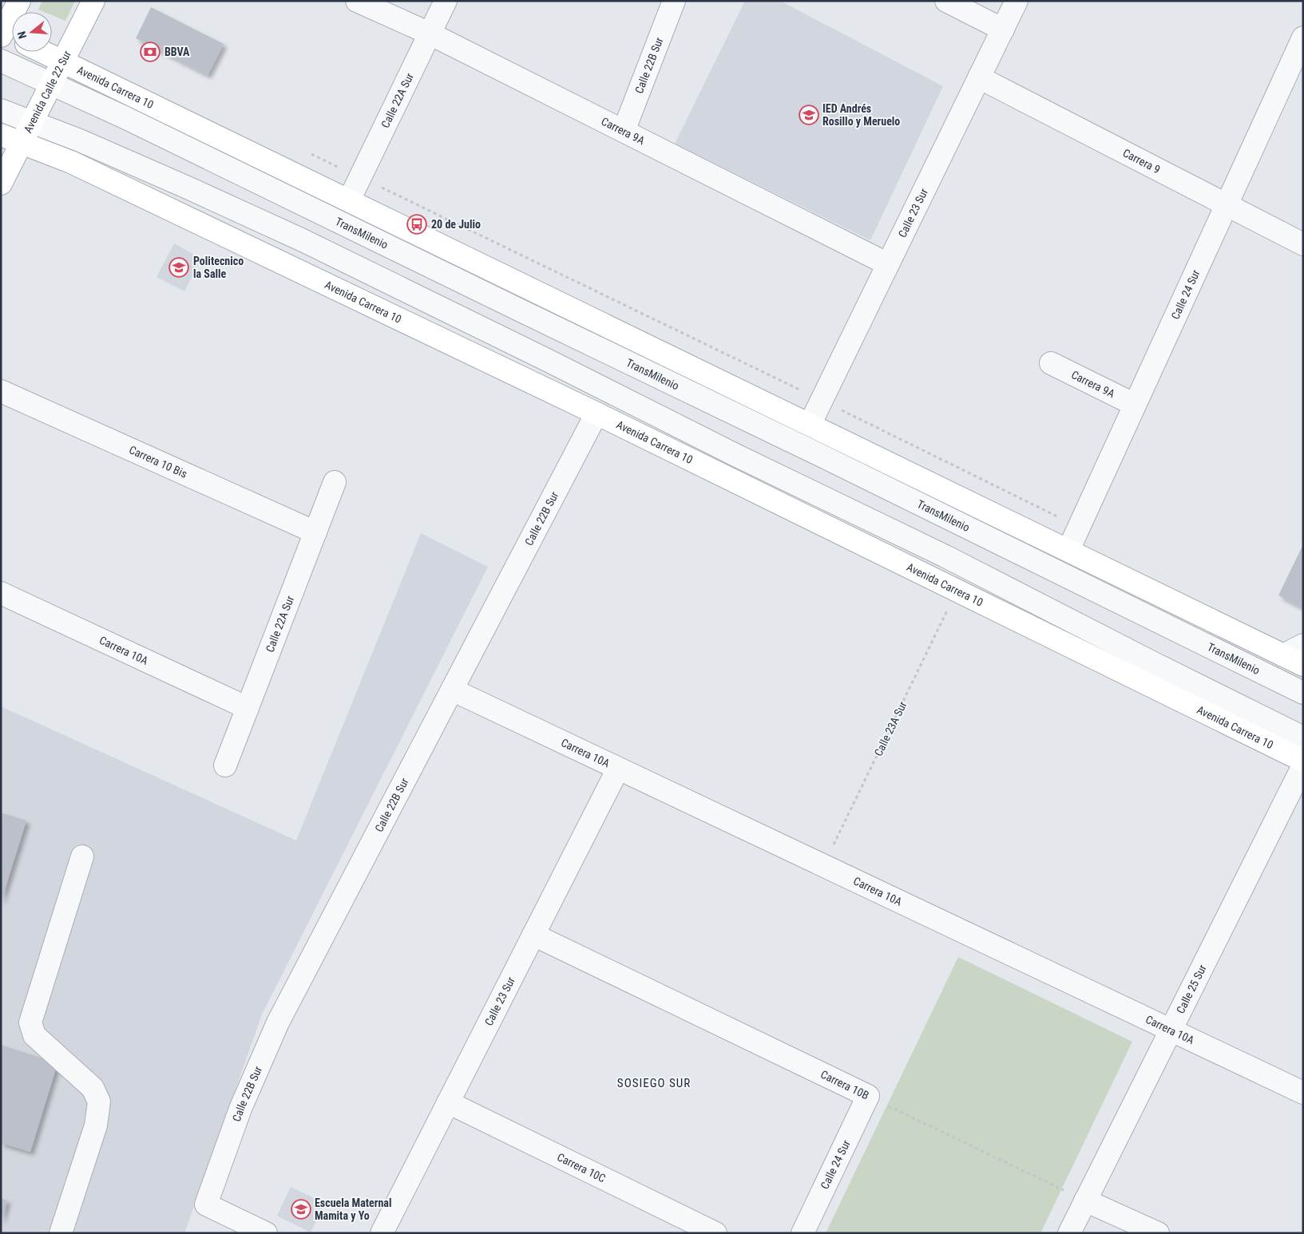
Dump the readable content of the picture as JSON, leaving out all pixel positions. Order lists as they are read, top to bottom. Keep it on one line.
{"streets":{"main road":["Avenida Carrera 10","Avenida Calle 22 Sur"],"street":["Calle 22B Sur","Calle 22A Sur","Carrera 9A","Carrera 9","Calle 23 Sur","TransMilenio","Calle 24 Sur","Carrera 10 Bis","Carrera 10A","Calle 25 Sur","Carrera 10B","Carrera 10C"],"path":["Calle 23A Sur"]},"crossings":[["Calle 22B Sur","Avenida Carrera 10"],["Calle 22B Sur","Carrera 9A"],["Calle 22B Sur","Carrera 10A"],["Avenida Carrera 10","Avenida Calle 22 Sur"],["Avenida Carrera 10","Calle 22A Sur"],["Avenida Carrera 10","Calle 23 Sur"],["Avenida Carrera 10","Calle 24 Sur"],["Avenida Carrera 10","Calle 23A Sur"],["Avenida Calle 22 Sur","TransMilenio"],["Calle 22A Sur","Carrera 9A"],["Calle 22A Sur","Carrera 10 Bis"],["Calle 22A Sur","Carrera 10A"],["Carrera 9A","Calle 23 Sur"],["Carrera 9A","Calle 24 Sur"],["Carrera 9","Calle 23 Sur"],["Carrera 9","Calle 24 Sur"],["Calle 23 Sur","Carrera 10A"],["Calle 23 Sur","Carrera 10B"],["Calle 23 Sur","Carrera 10C"],["Calle 24 Sur","Carrera 10B"],["Carrera 10A","Calle 23A Sur"],["Carrera 10A","Calle 25 Sur"],["Calle 25 Sur","Carrera 10B"]],"districts":["SOSIEGO SUR"],"places":{"bank":["BBVA"],"school or university":["IED Andrés Rosillo y Meruelo","Politecnico la Salle","Escuela Maternal Mamita y Yo"],"bus stop":["20 de Julio"]},"north":"left"}
